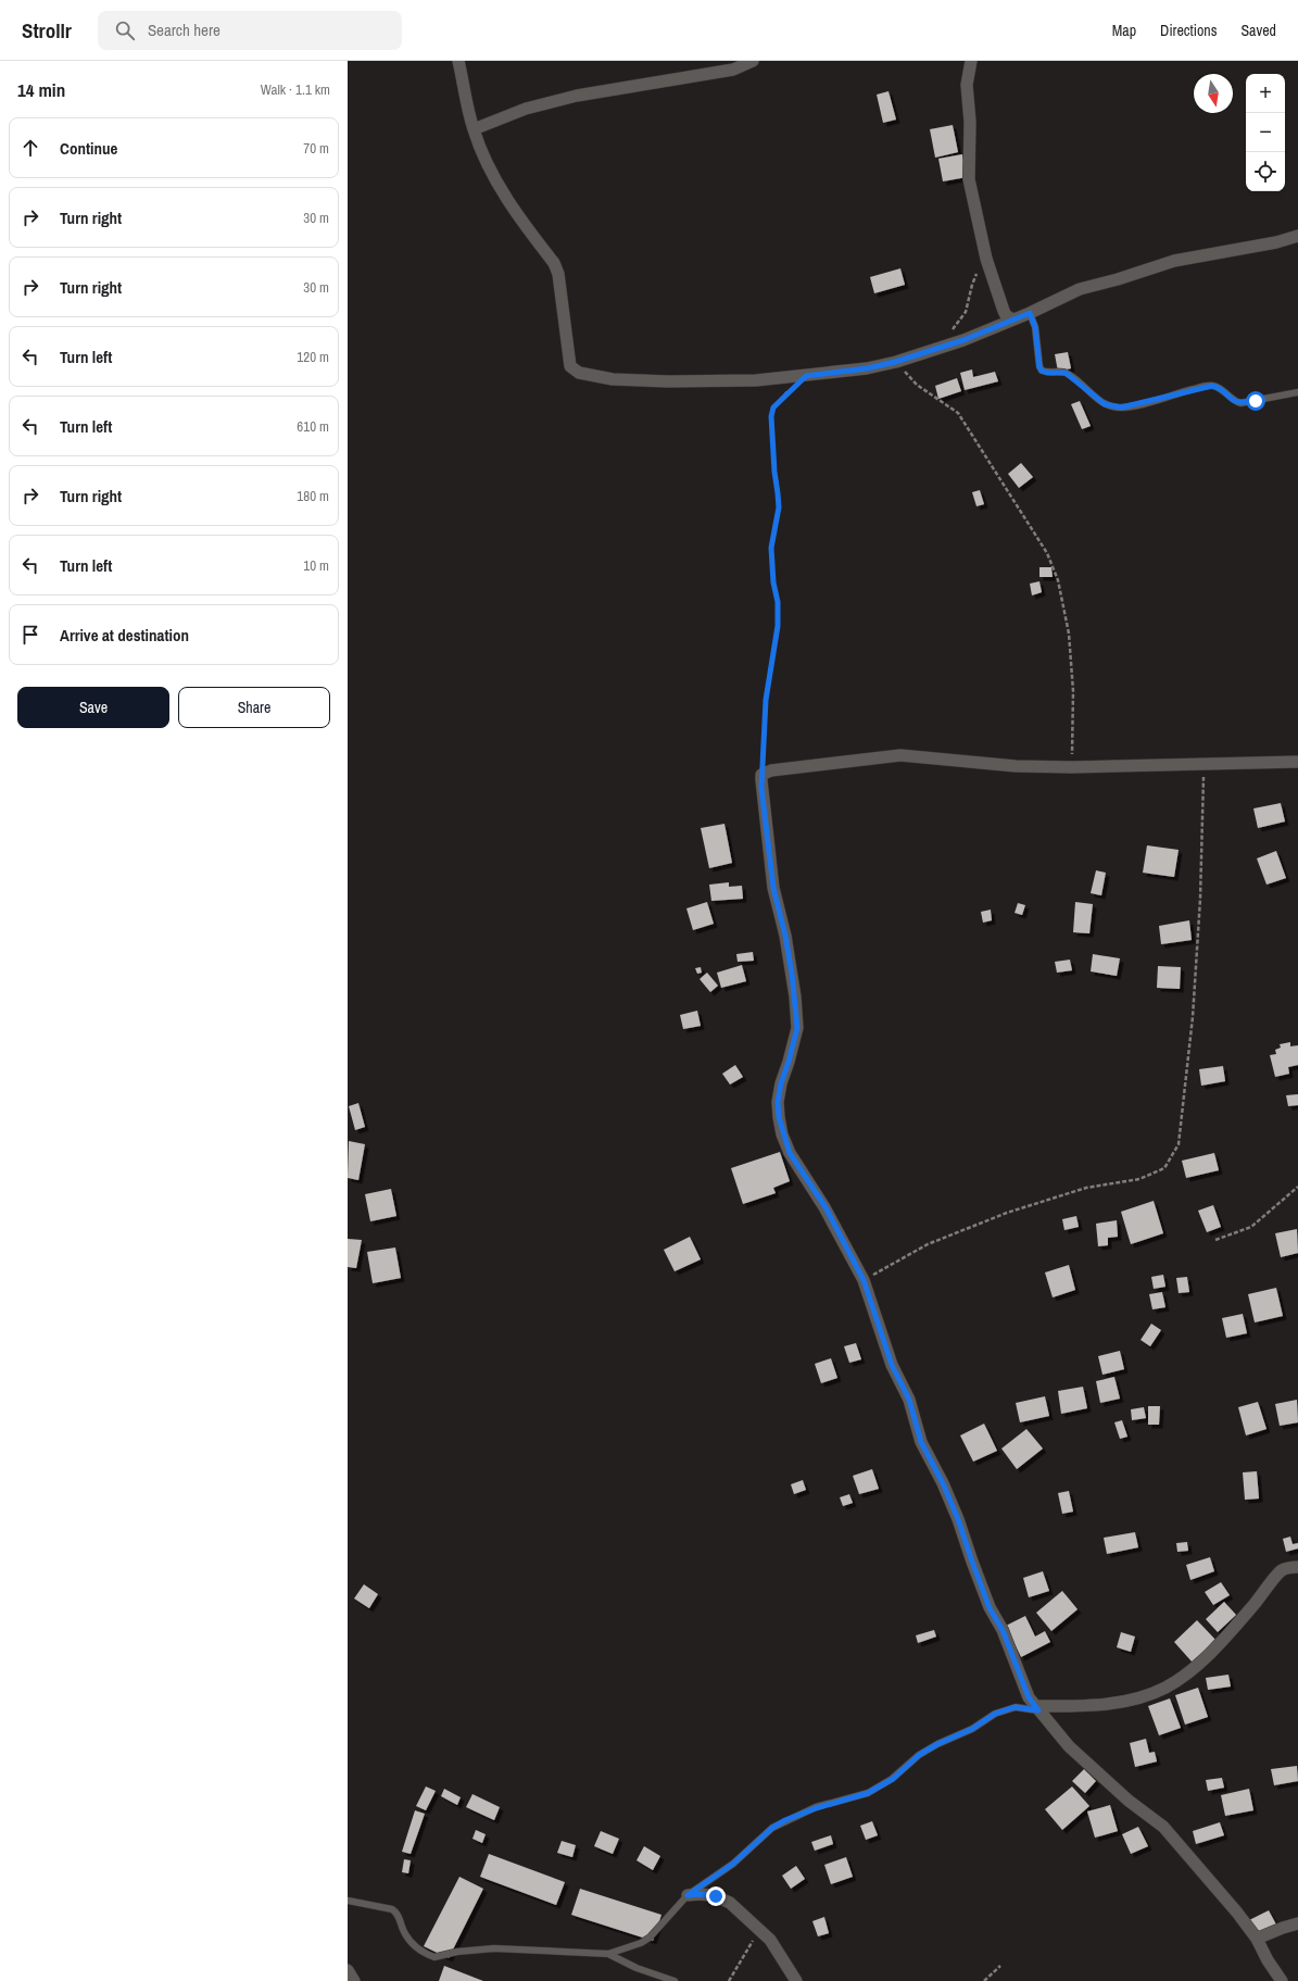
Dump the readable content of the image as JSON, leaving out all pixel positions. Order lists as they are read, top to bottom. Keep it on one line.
{"north":"bottom","page":{"header":"Strollr","search":"Search here","nav":["Map","Directions","Saved"],"heading":["14 min","Walk · 1.1 km"],"map_buttons":["+","−"],"list":[["Continue","70 m"],["Turn right","30 m"],["Turn right","30 m"],["Turn left","120 m"],["Turn left","610 m"],["Turn right","180 m"],["Turn left","10 m"],"Arrive at destination"],"buttons":["Save","Share"]}}
